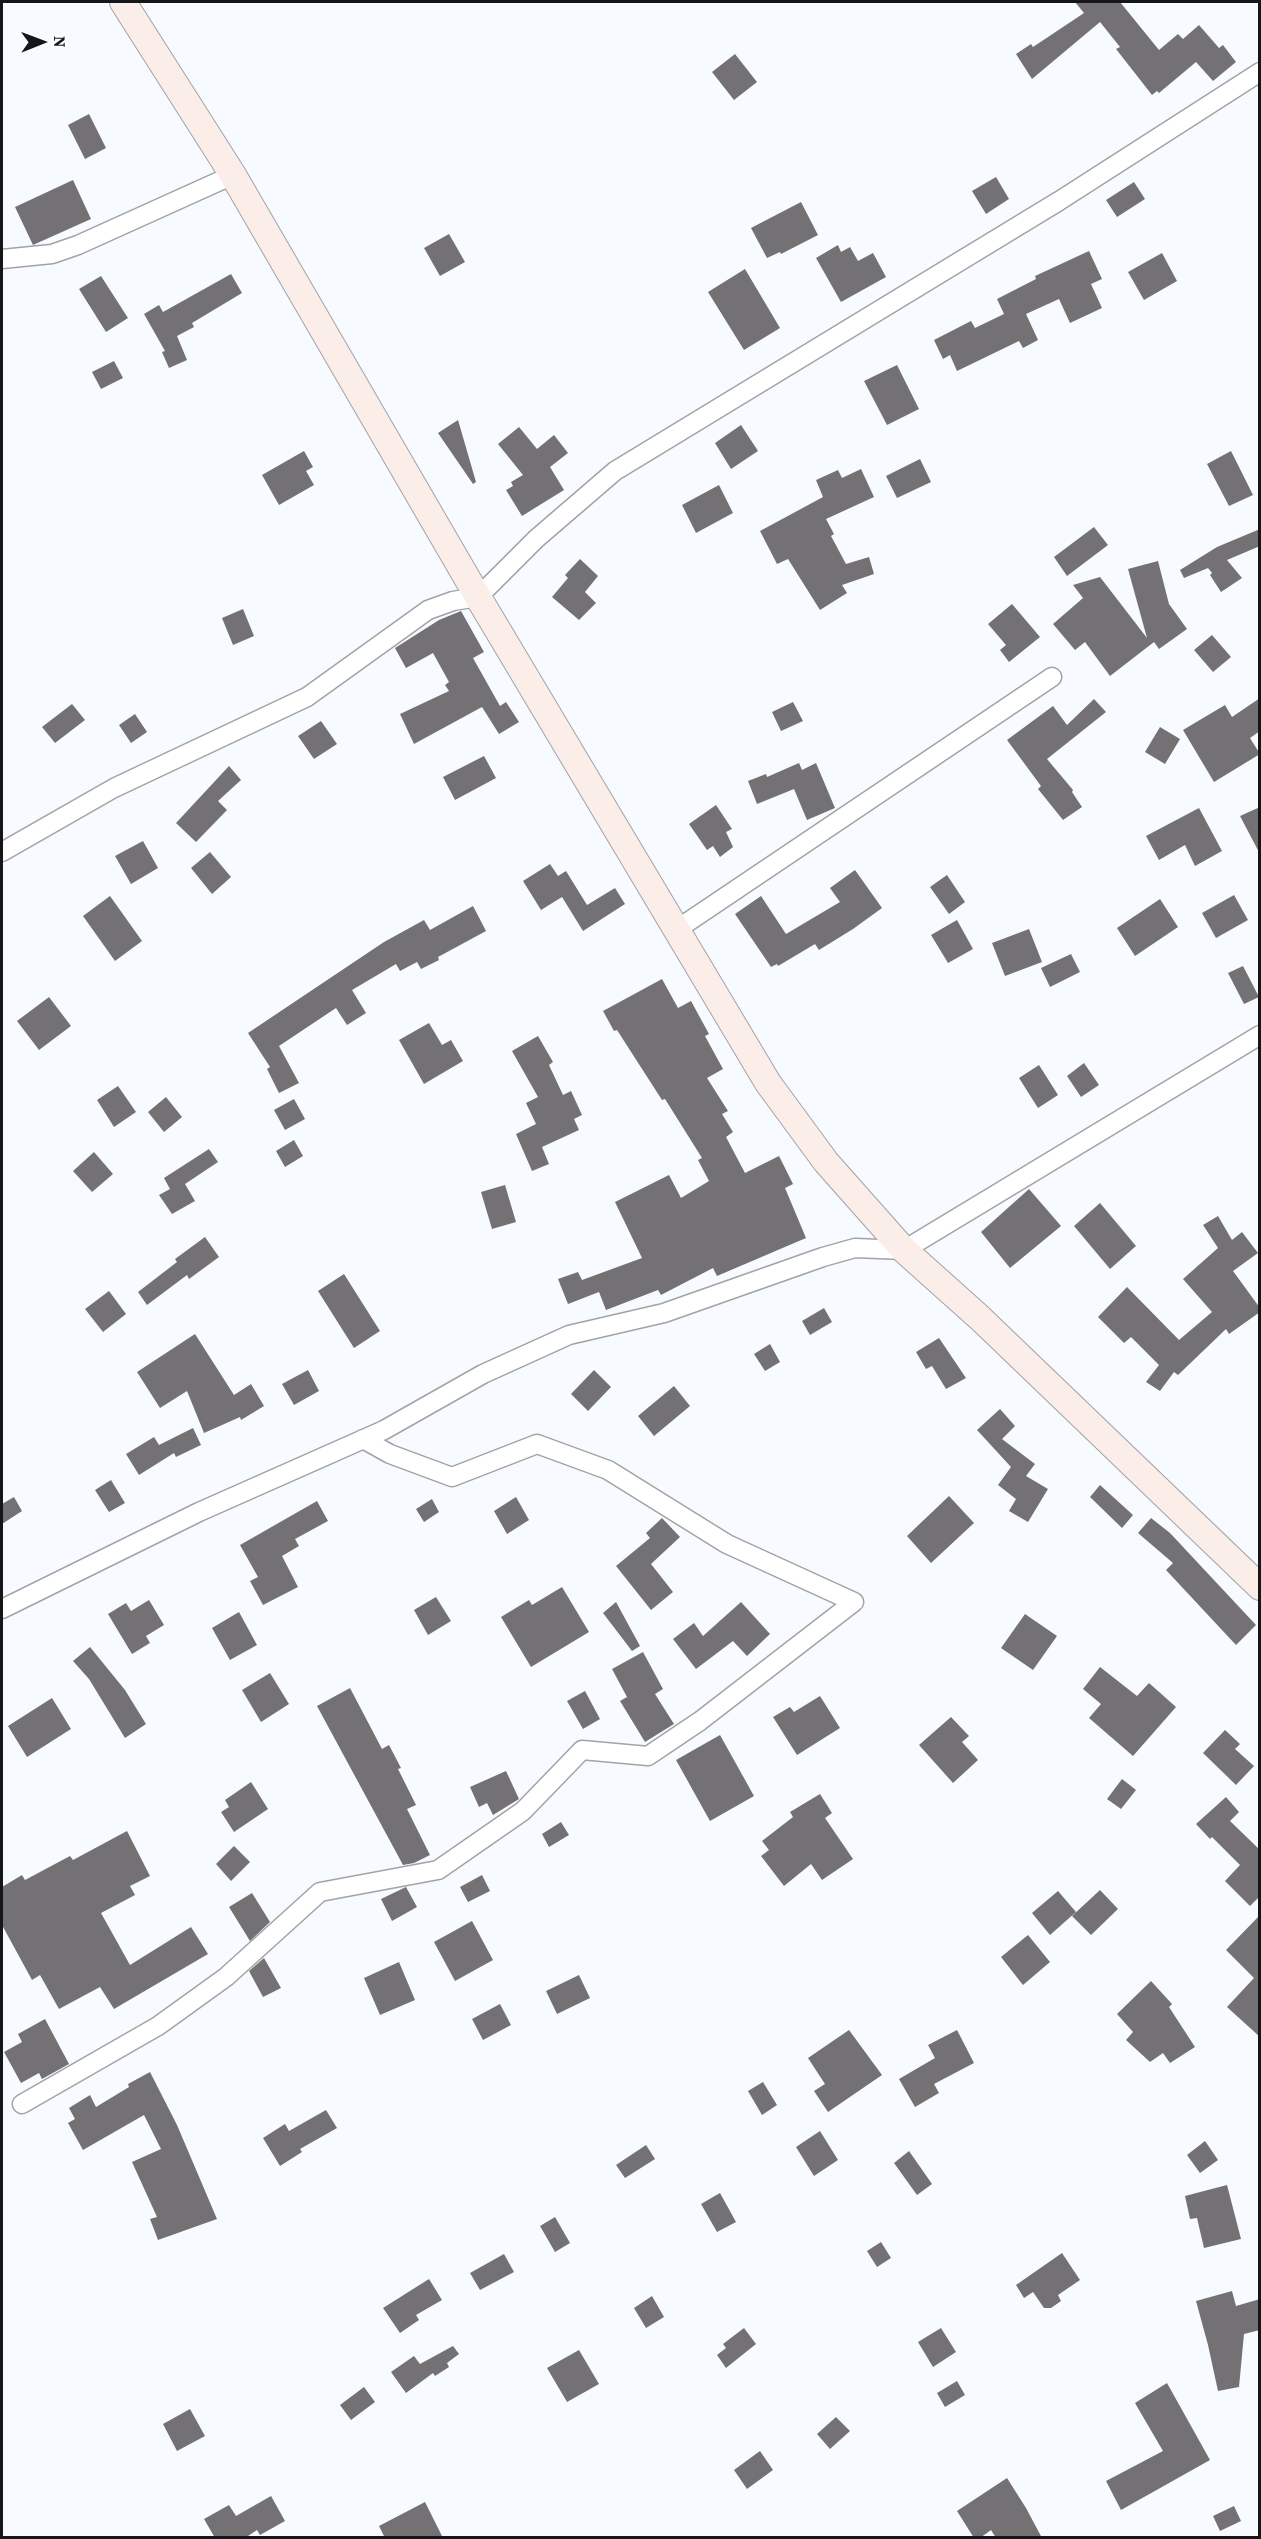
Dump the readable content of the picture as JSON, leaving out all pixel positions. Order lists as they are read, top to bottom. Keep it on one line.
{"north":"right"}
